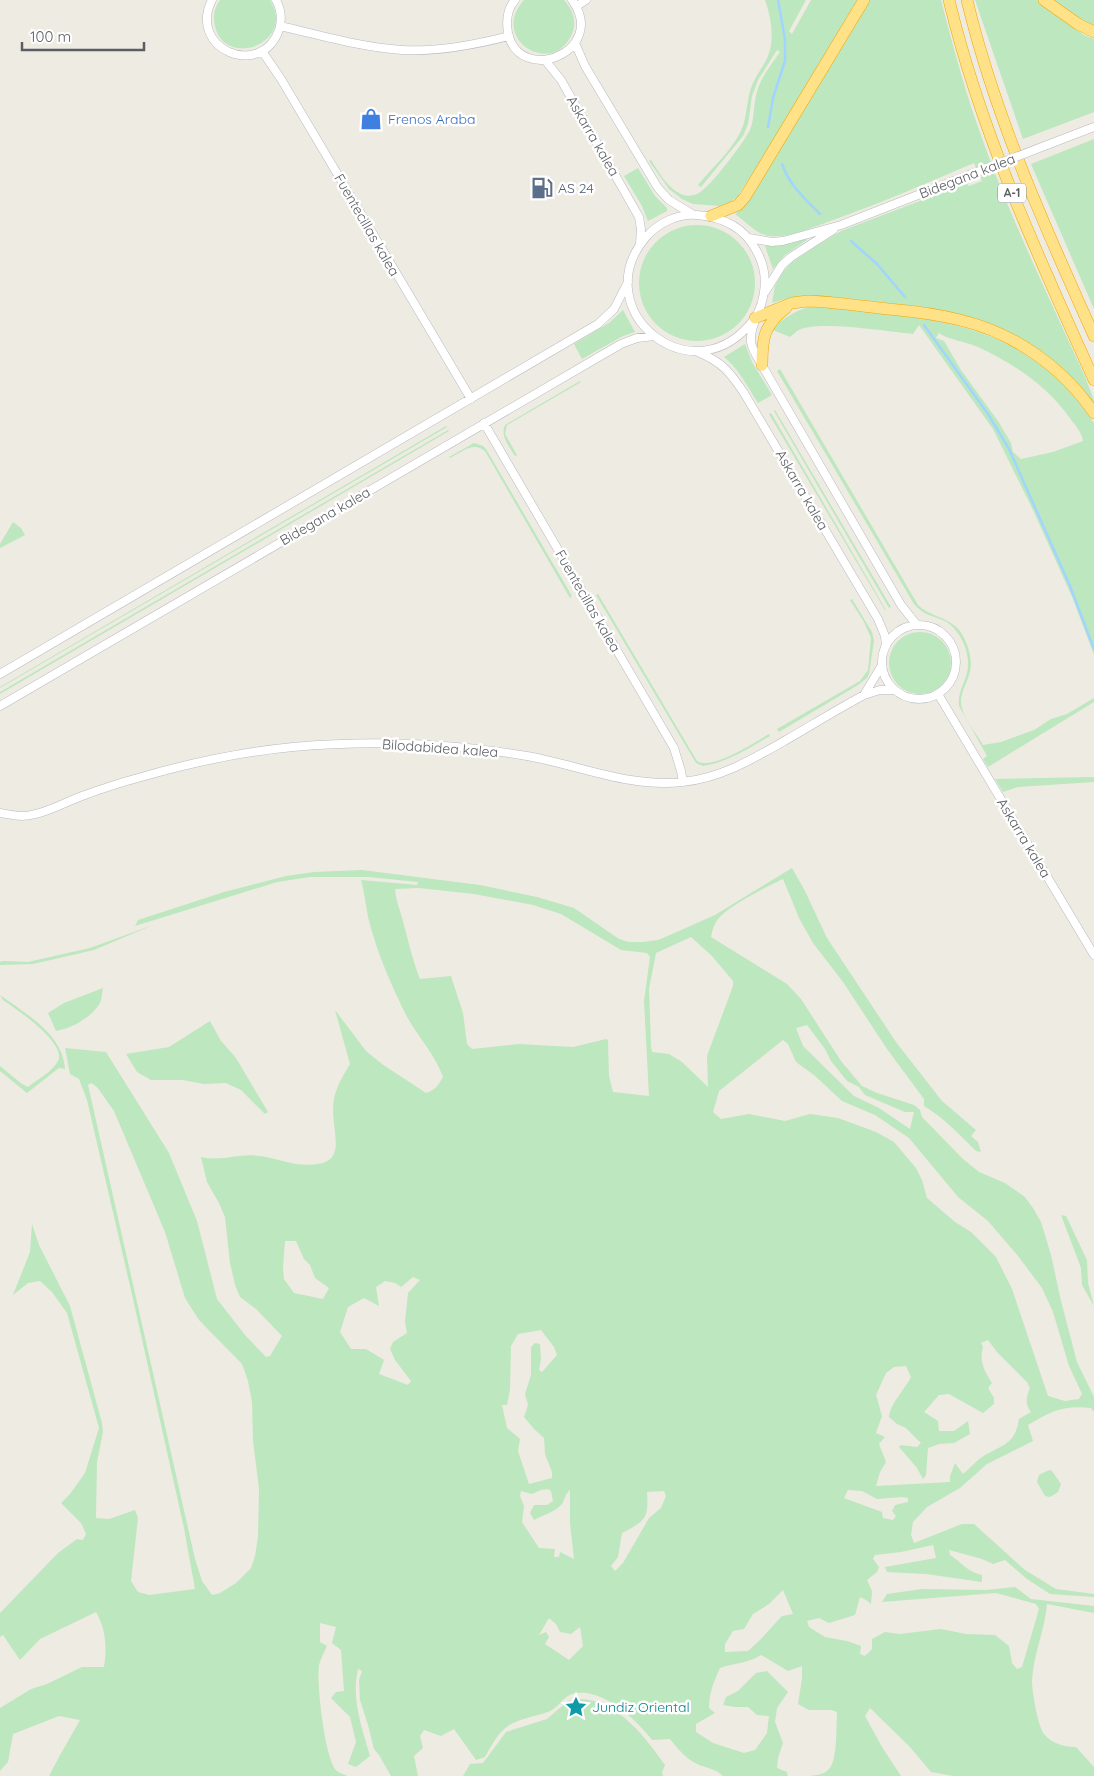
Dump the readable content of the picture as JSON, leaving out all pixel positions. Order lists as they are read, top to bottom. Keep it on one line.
{"streets":{"highway":["A-1"],"street":["Askarra kalea","Bidegana kalea","Fuentecillas kalea","Bilodabidea kalea"]},"crossings":[["Askarra kalea","Bidegana kalea"],["Askarra kalea","Bilodabidea kalea"],["Bidegana kalea","Fuentecillas kalea"],["Fuentecillas kalea","Bilodabidea kalea"]],"places":{"shop":["Frenos Araba"],"fuel station":["AS 24"],"place":["Jundiz Oriental"]},"scale_bar":"100 m"}
